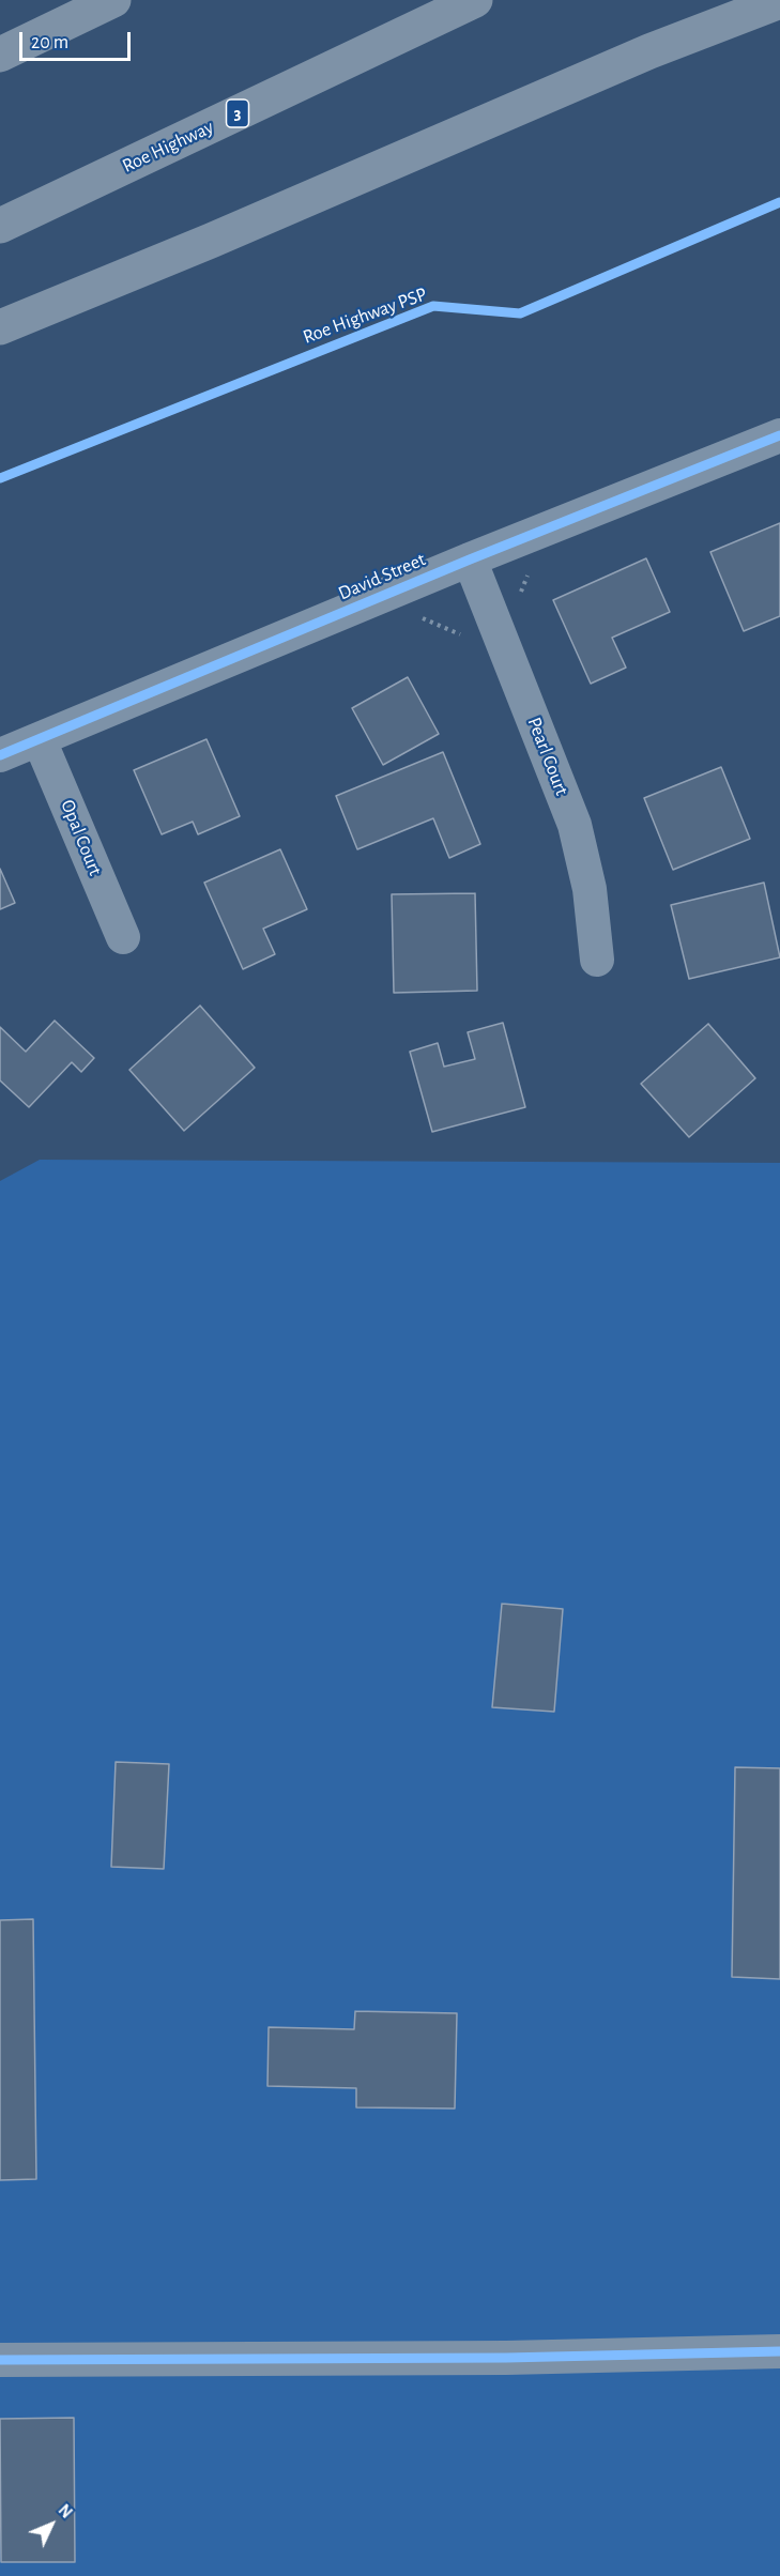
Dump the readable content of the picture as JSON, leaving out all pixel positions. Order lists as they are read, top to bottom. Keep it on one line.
{"streets":{"highway":["3","Roe Highway"],"street":["David Street","Pearl Court","Opal Court"],"cycle path":["Roe Highway PSP"]},"crossings":[["David Street","Pearl Court"],["David Street","Opal Court"]],"scale_bar":"20 m","north":"top right"}
